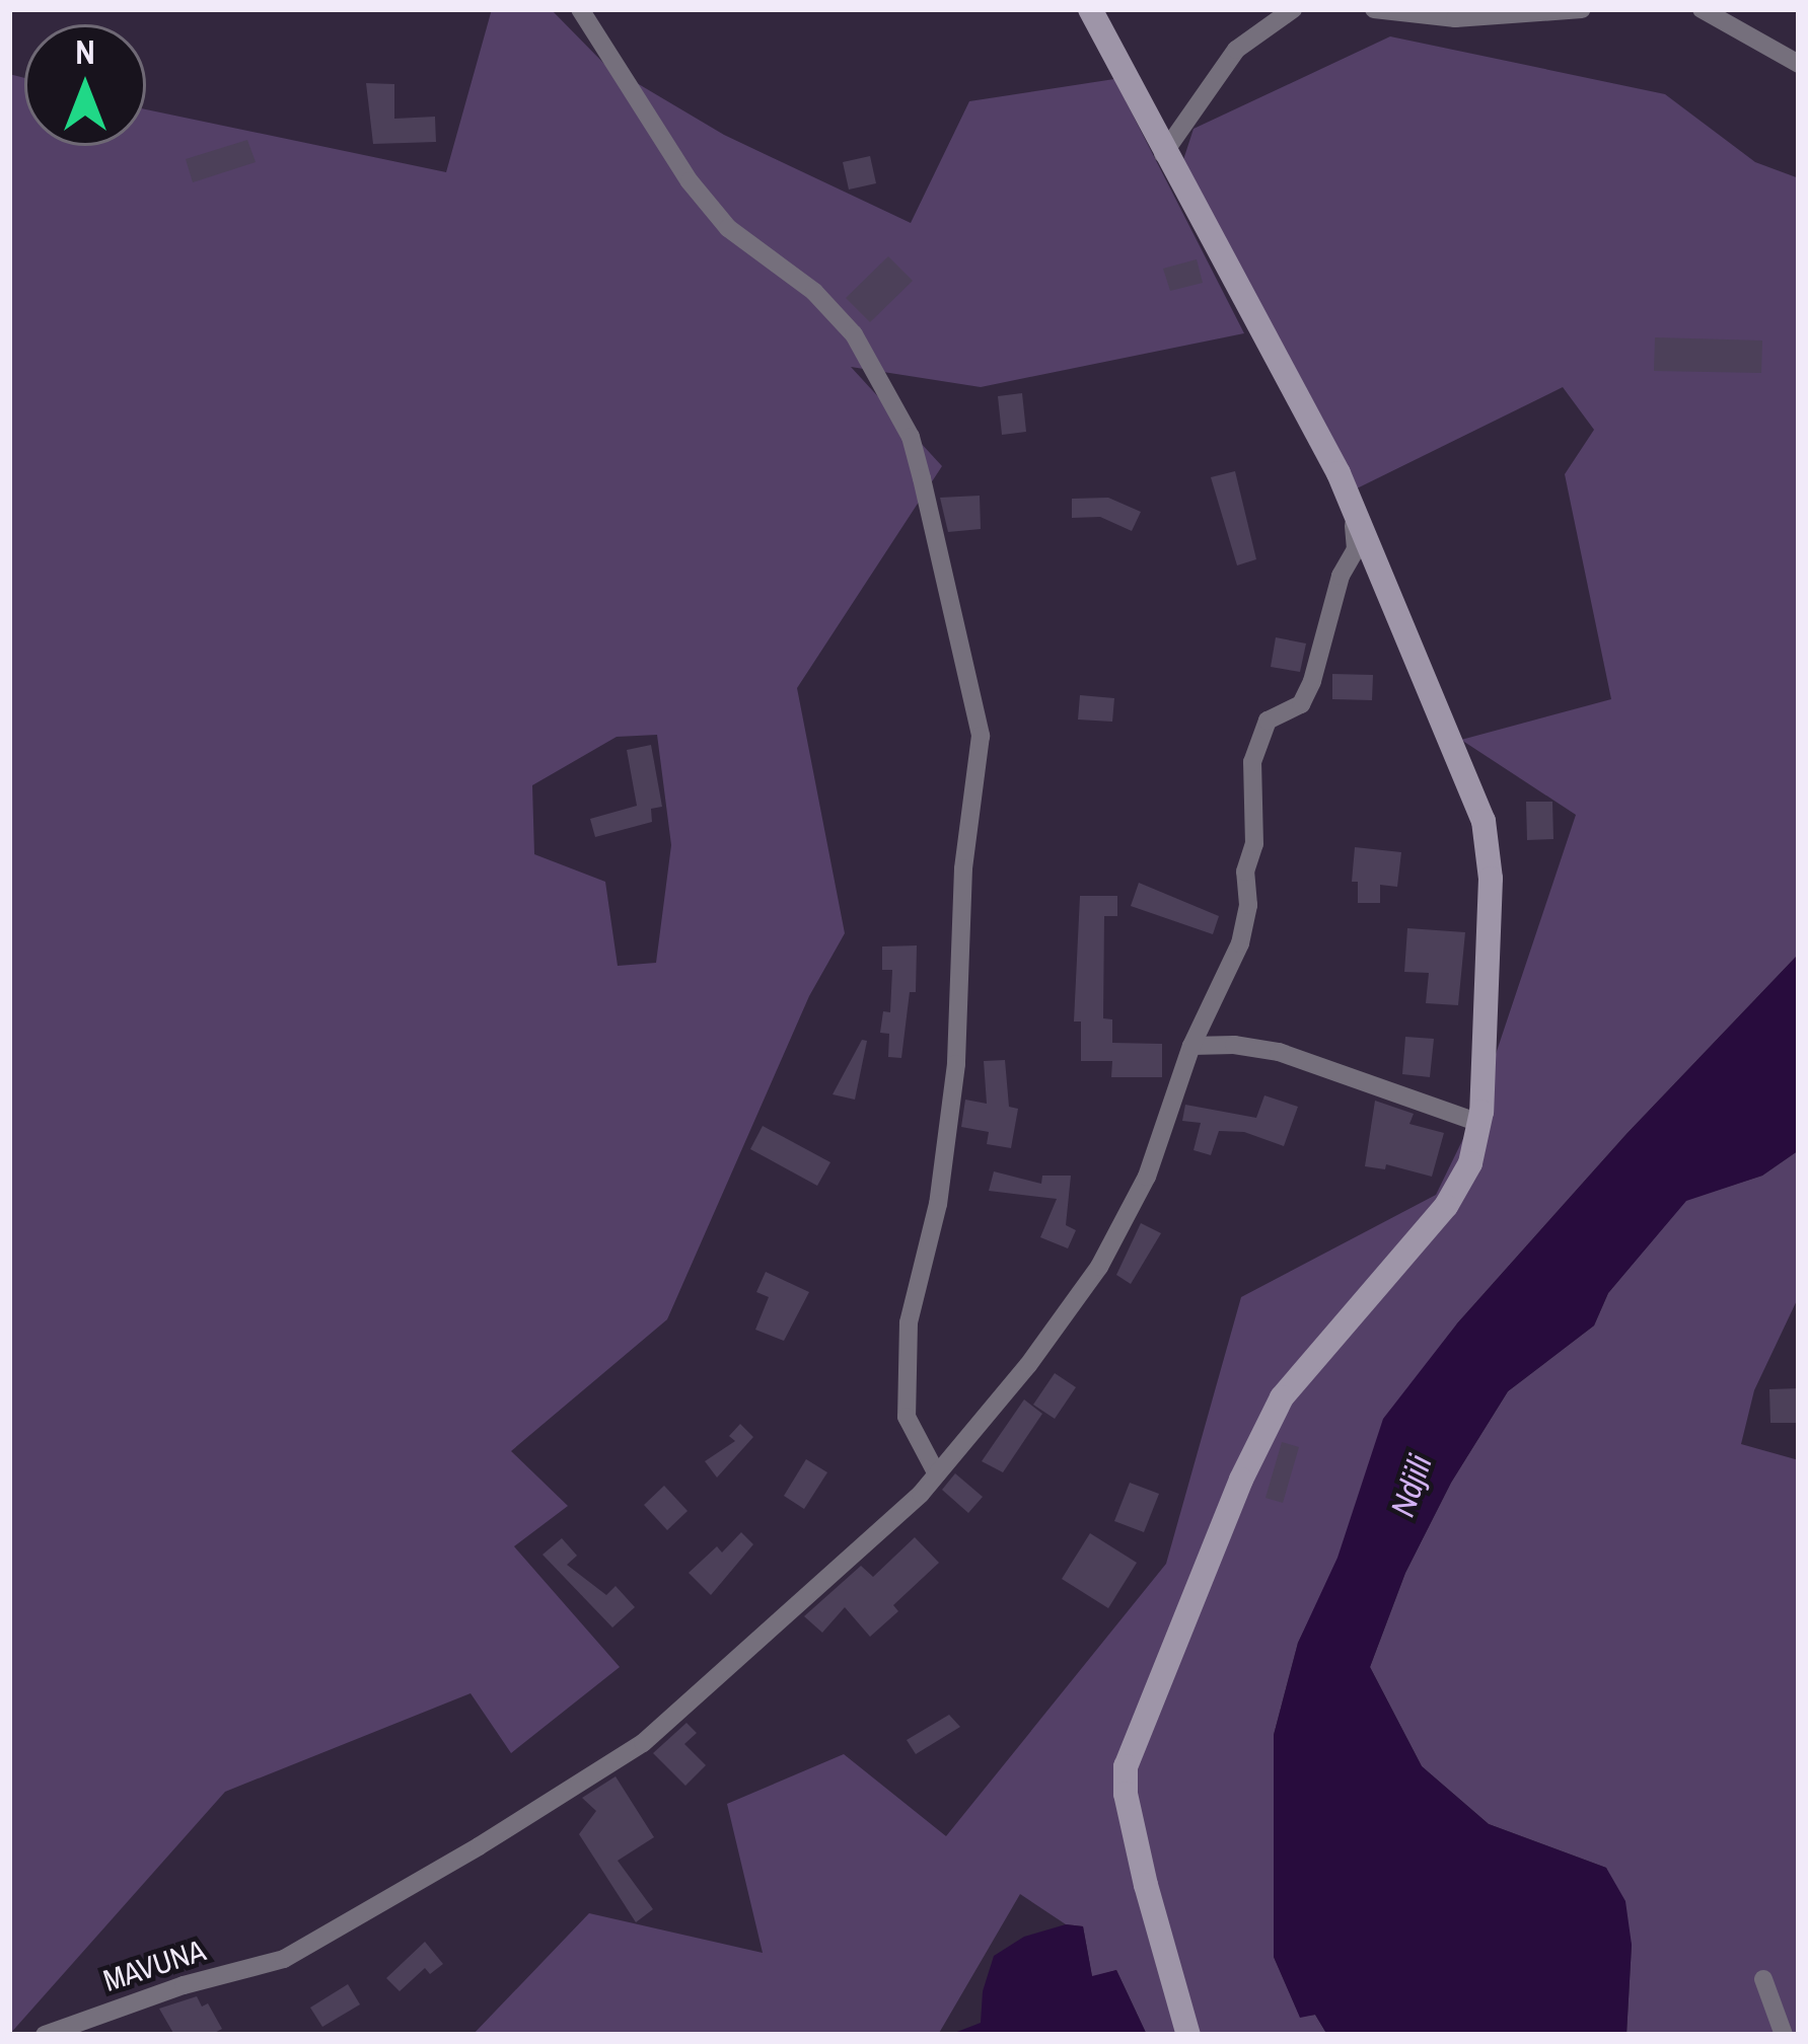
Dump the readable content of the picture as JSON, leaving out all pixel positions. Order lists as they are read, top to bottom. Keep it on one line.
{"streets":{"street":["MAVUNA"]},"water":["Ndjili"],"north":"top"}
